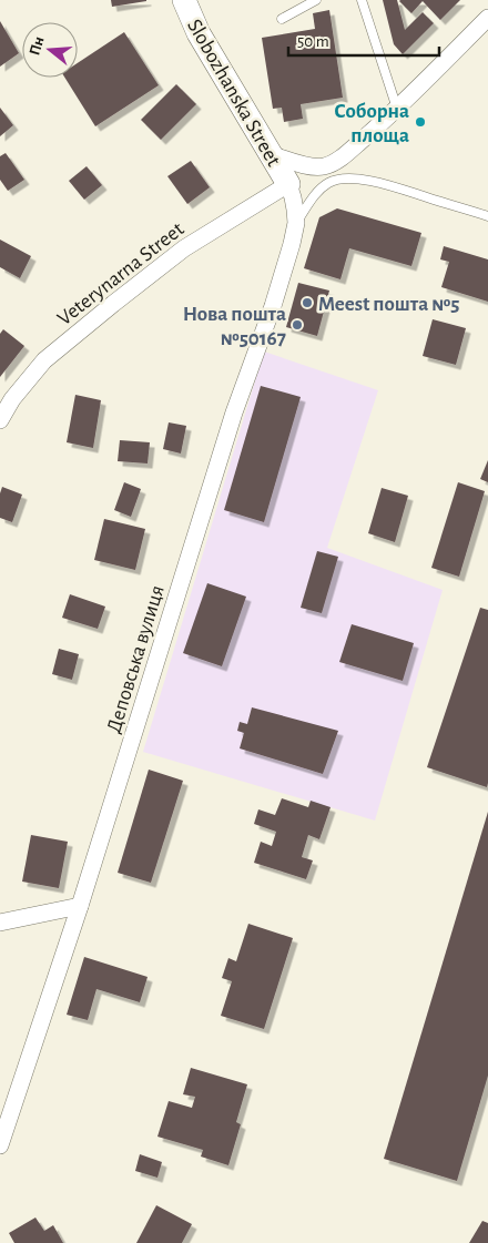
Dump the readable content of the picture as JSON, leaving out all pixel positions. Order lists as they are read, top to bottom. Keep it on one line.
{"streets":{"street":["Slobozhanska Street","Veterynarna Street","Деповська вулиця"]},"crossings":[["Slobozhanska Street","Veterynarna Street"],["Slobozhanska Street","Деповська вулиця"],["Veterynarna Street","Деповська вулиця"]],"places":["Соборна площа","Meest пошта №5","Нова пошта №50167"],"scale_bar":"50 m","north":"left"}
